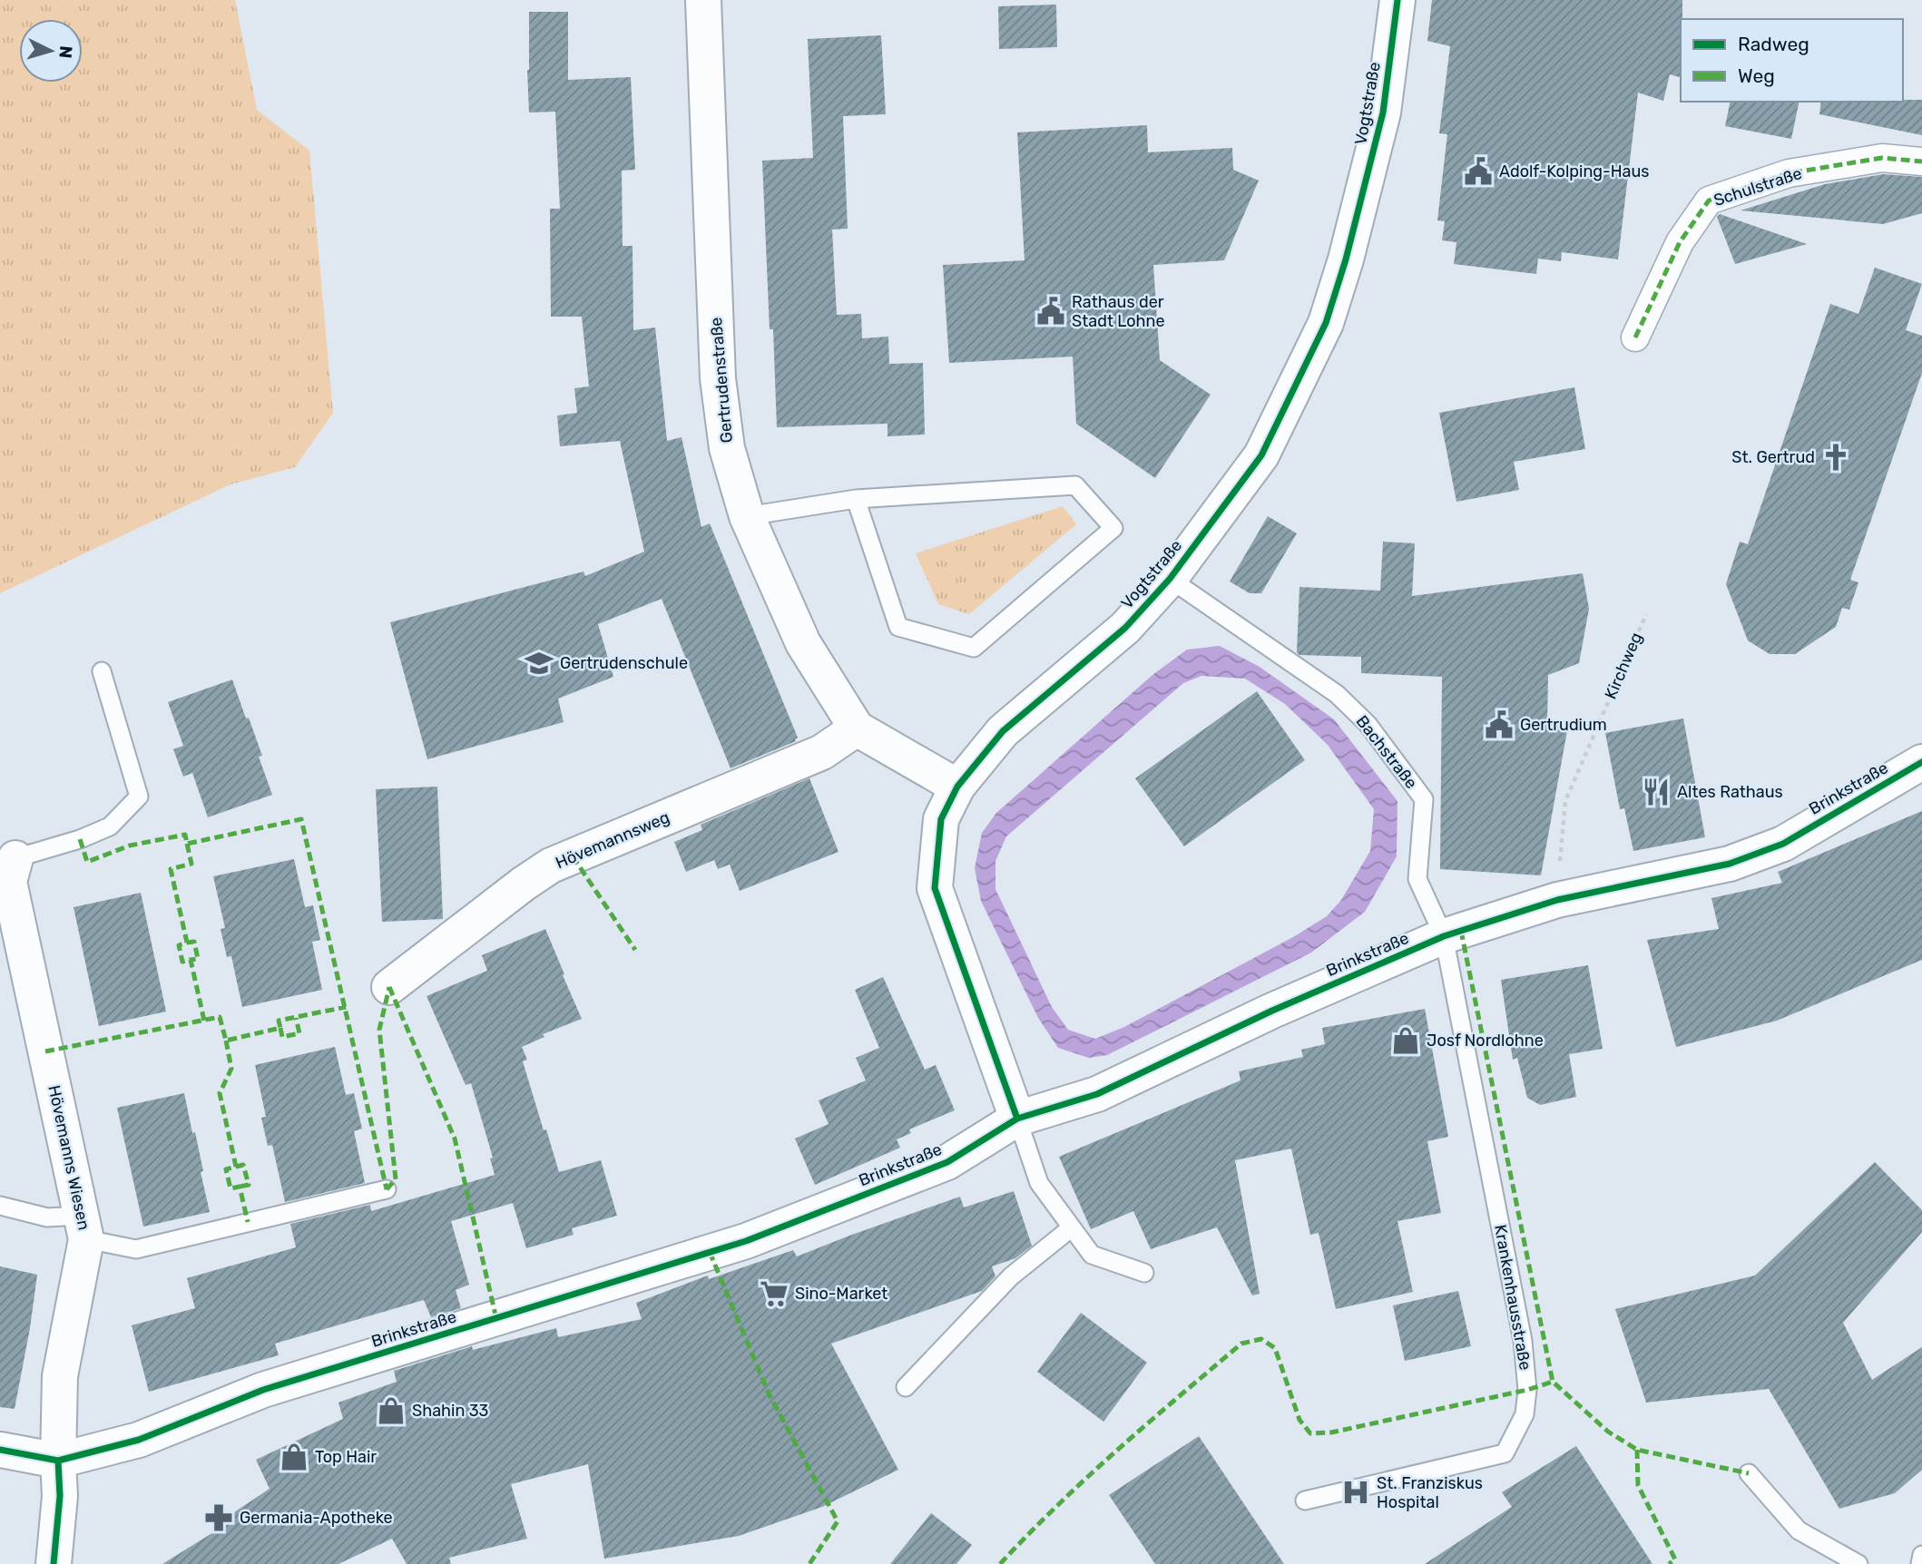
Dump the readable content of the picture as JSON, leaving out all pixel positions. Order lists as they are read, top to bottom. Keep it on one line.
{"streets":{"street":["Vogtstraße","Schulstraße","Gertrudenstraße","Brinkstraße","Hövemannsweg","Hövemanns Wiesen"],"lane":["Bachstraße","Krankenhausstraße"],"path":["Kirchweg"]},"crossings":[["Vogtstraße","Gertrudenstraße"],["Vogtstraße","Bachstraße"],["Vogtstraße","Brinkstraße"],["Gertrudenstraße","Hövemannsweg"],["Kirchweg","Brinkstraße"],["Bachstraße","Brinkstraße"],["Bachstraße","Krankenhausstraße"],["Brinkstraße","Hövemanns Wiesen"],["Brinkstraße","Krankenhausstraße"]],"places":{"public building":["Adolf-Kolping-Haus","Rathaus der Stadt Lohne","Gertrudium"],"church":["St. Gertrud"],"school or university":["Gertrudenschule"],"restaurant":["Altes Rathaus"],"shop":["Josf Nordlohne","Shahin 33","Top Hair"],"supermarket":["Sino-Market"],"hospital":["St. Franziskus Hospital"],"pharmacy":["Germania-Apotheke"]},"legend":["Radweg","Weg"],"north":"right"}
